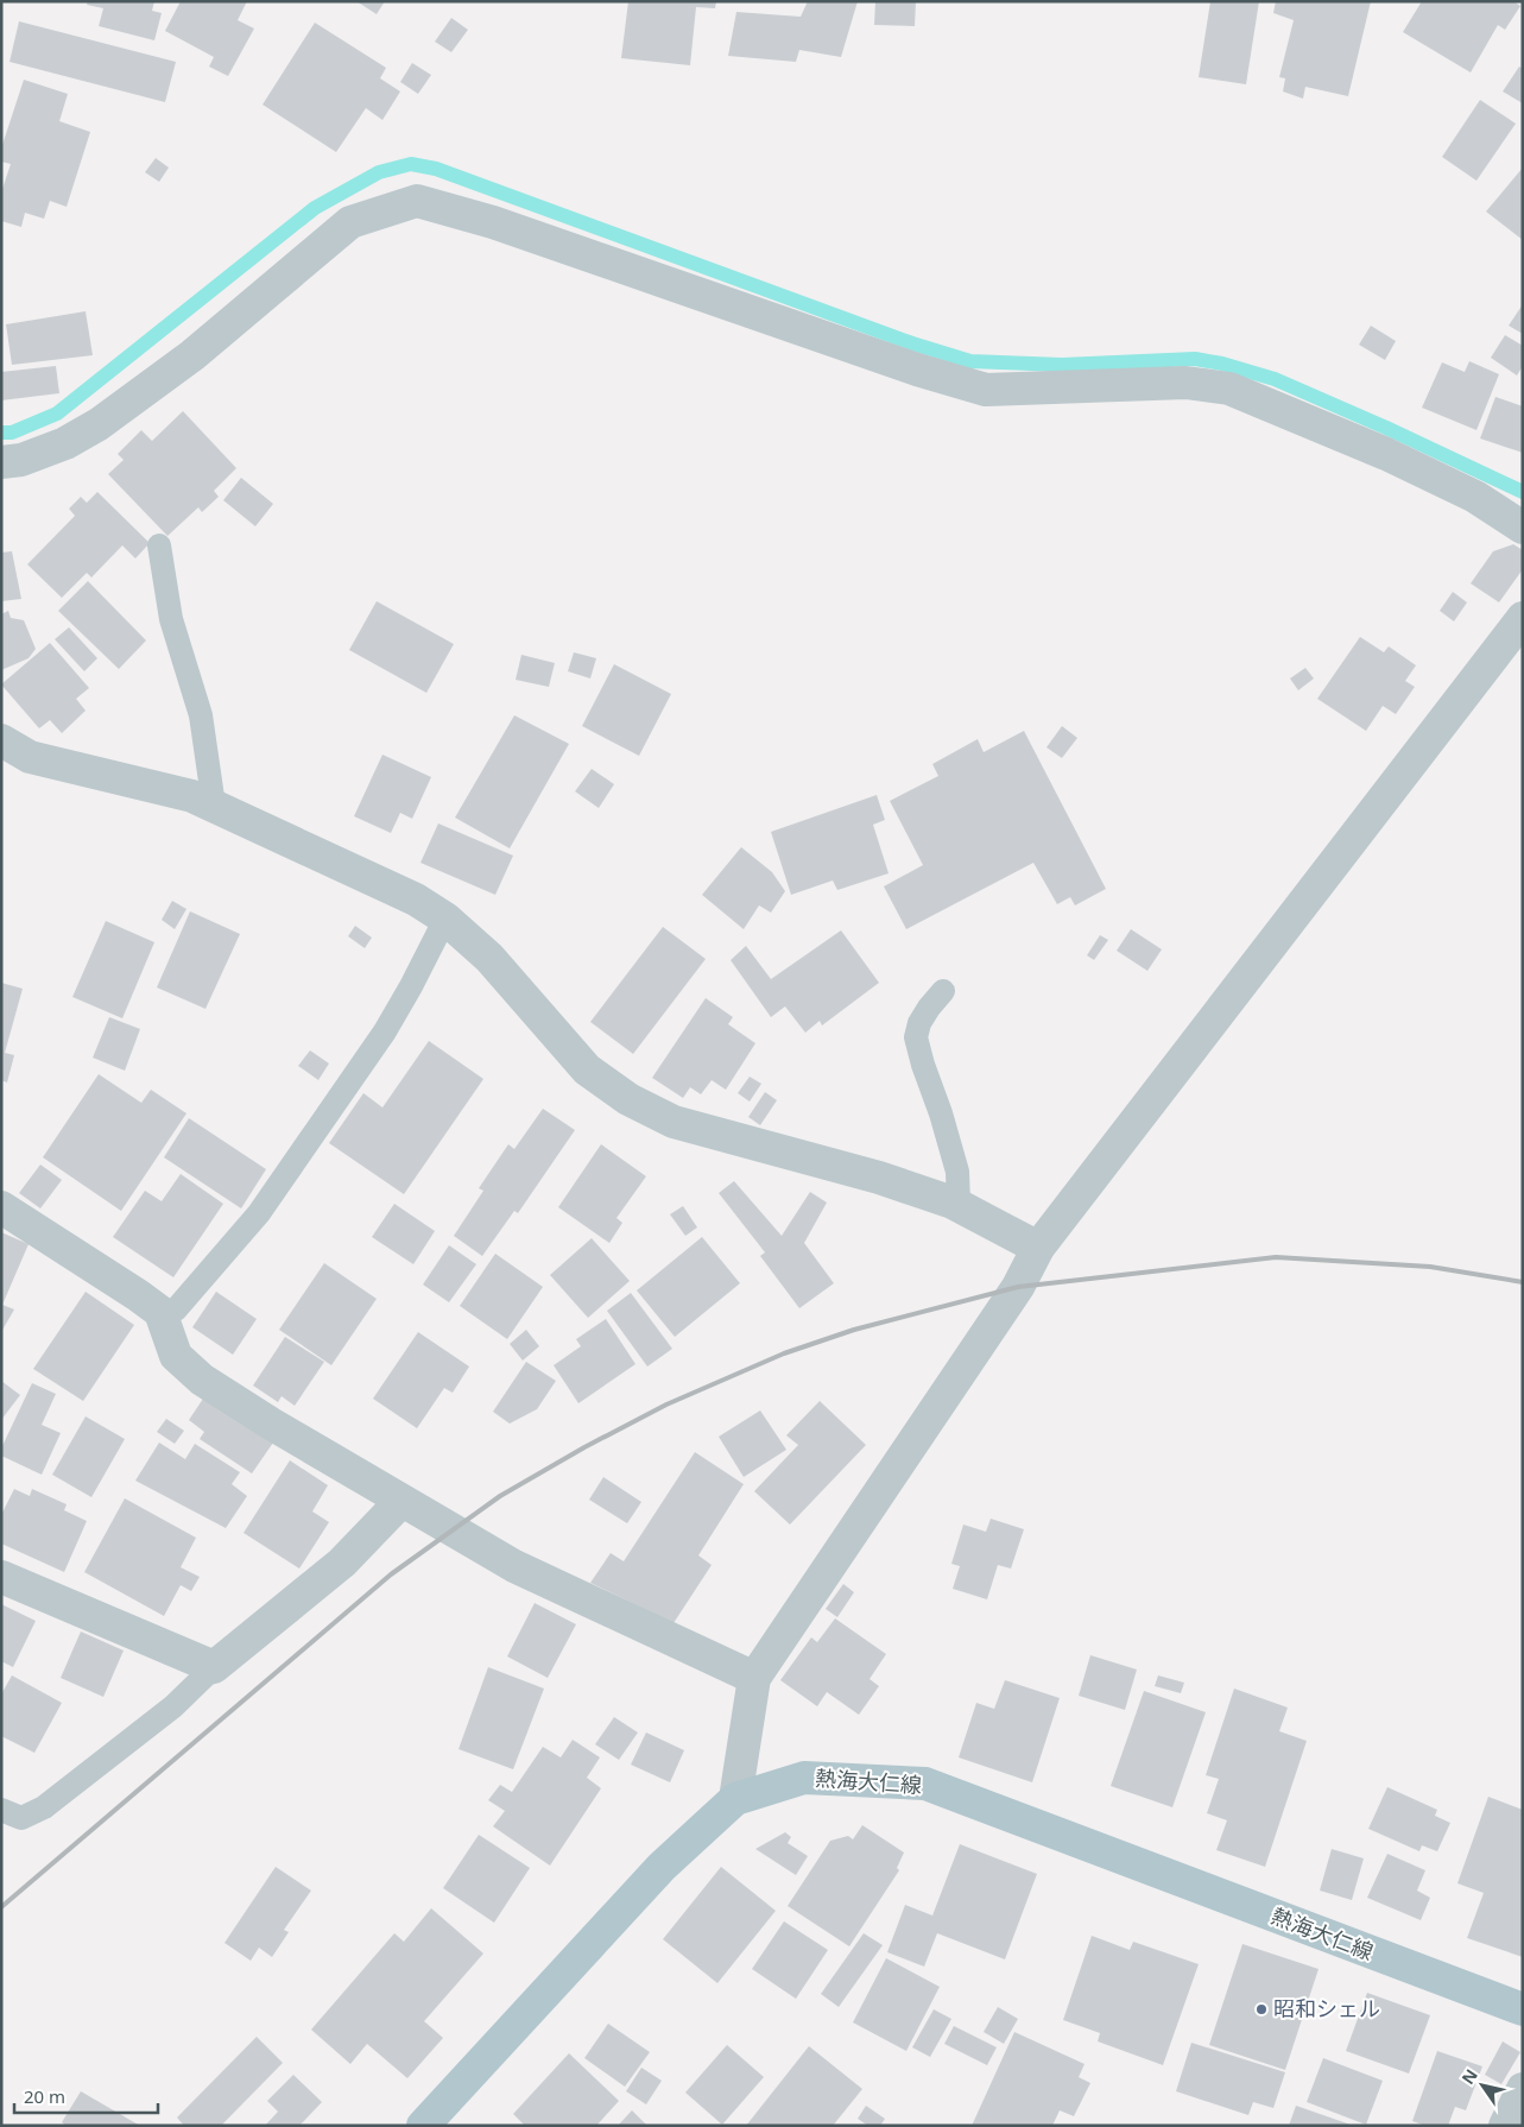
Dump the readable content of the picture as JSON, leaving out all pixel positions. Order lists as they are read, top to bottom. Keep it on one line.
{"streets":{"main road":["熱海大仁線"]},"places":["昭和シェル"],"scale_bar":"20 m","north":"top left"}
